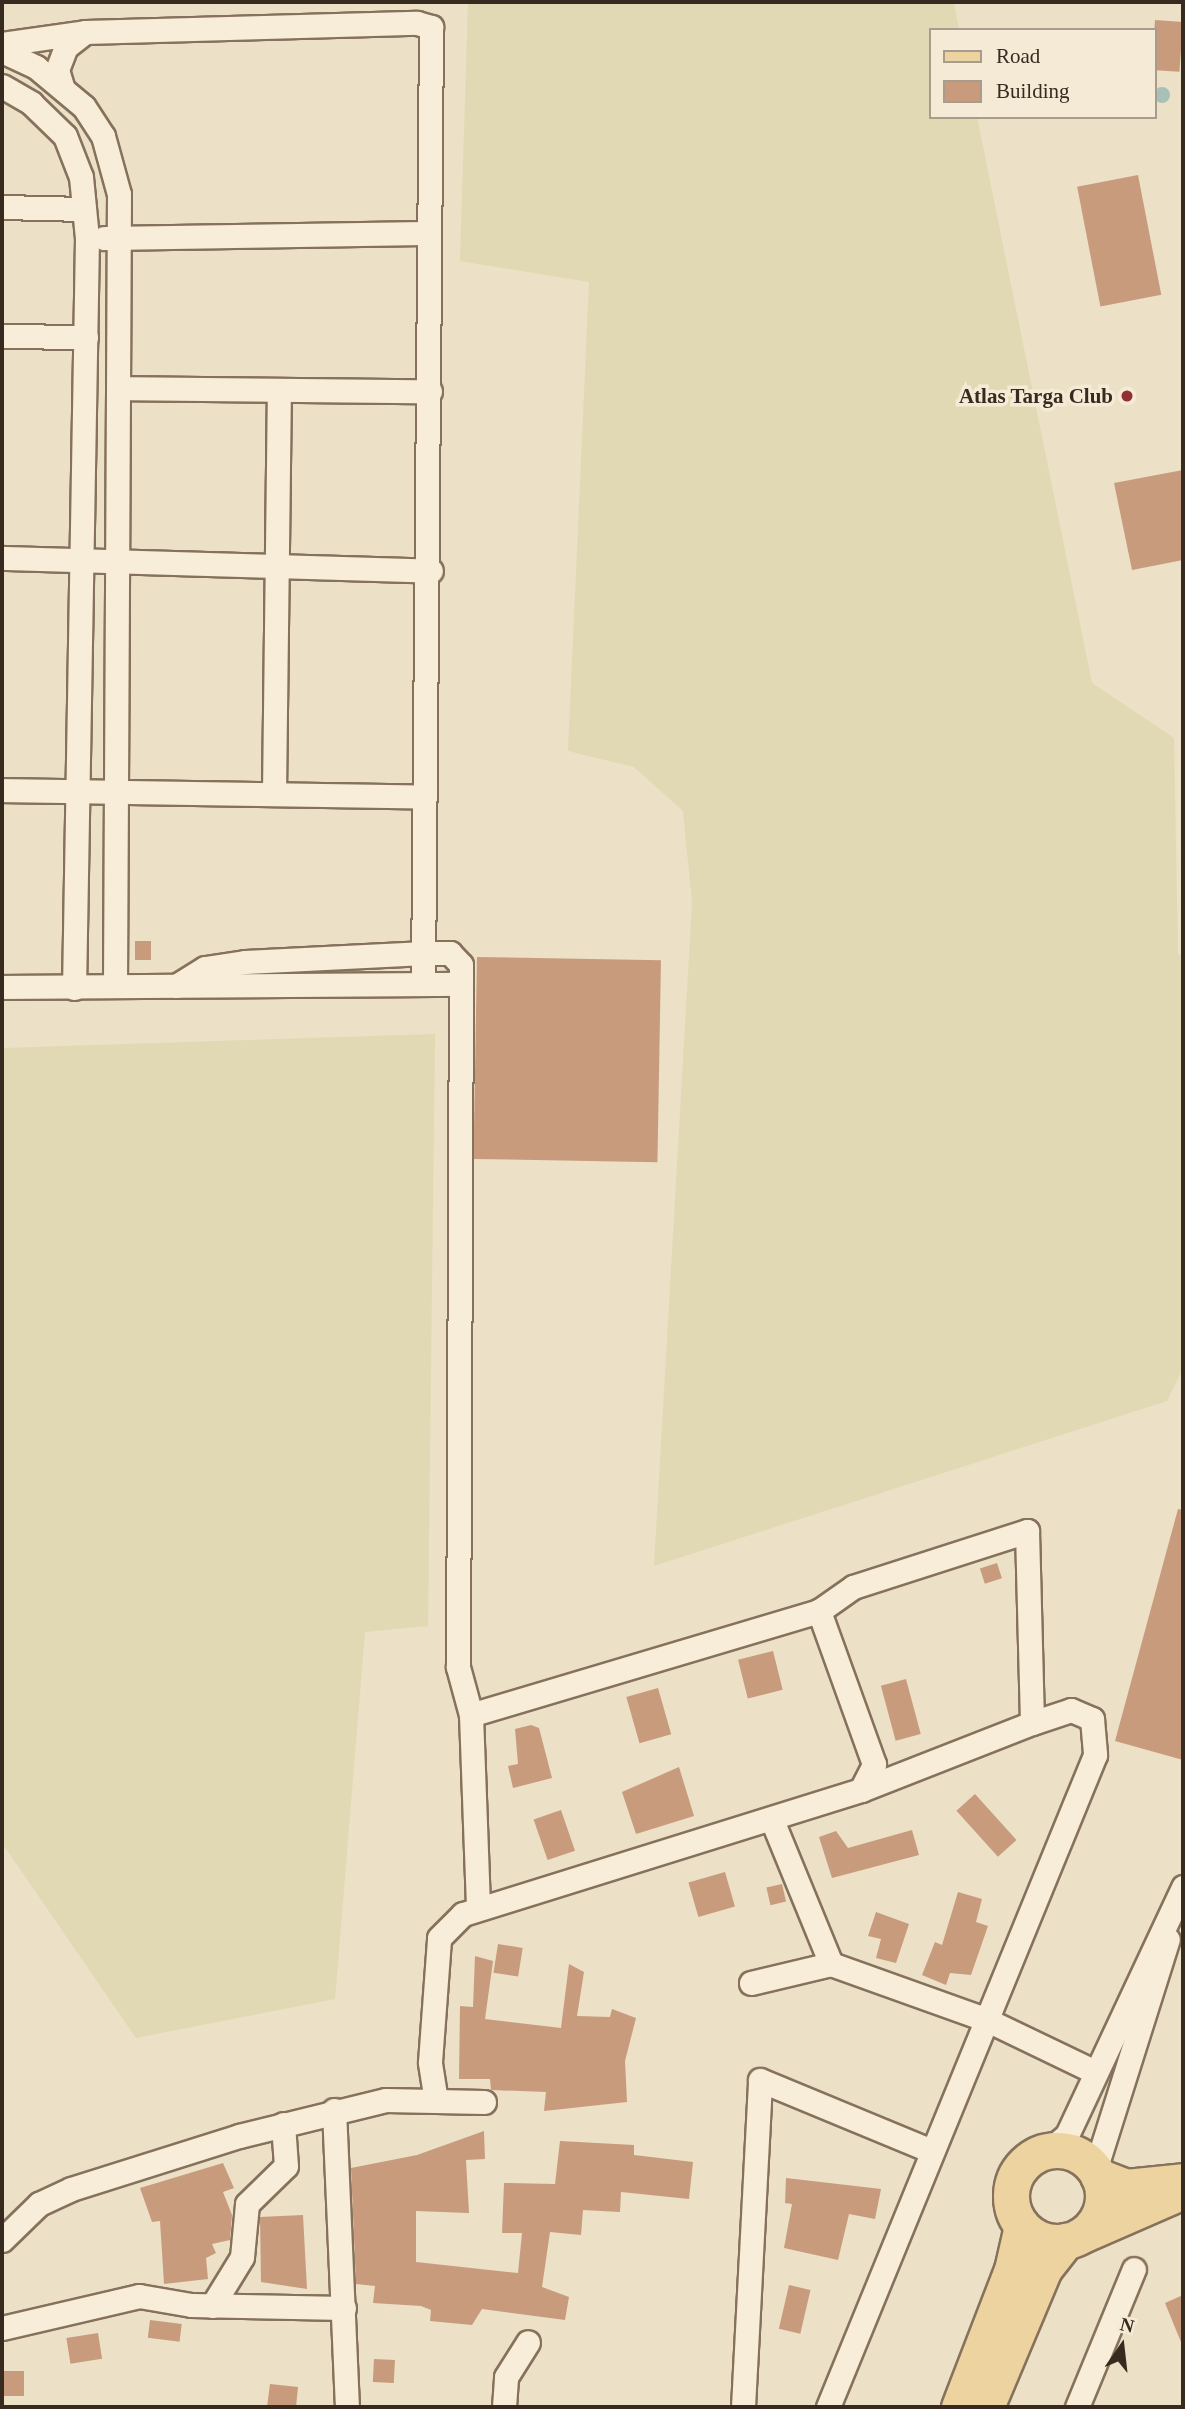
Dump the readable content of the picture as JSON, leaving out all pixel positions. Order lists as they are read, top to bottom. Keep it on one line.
{"places":["Atlas Targa Club"],"legend":["Road","Building"],"north":"top"}
